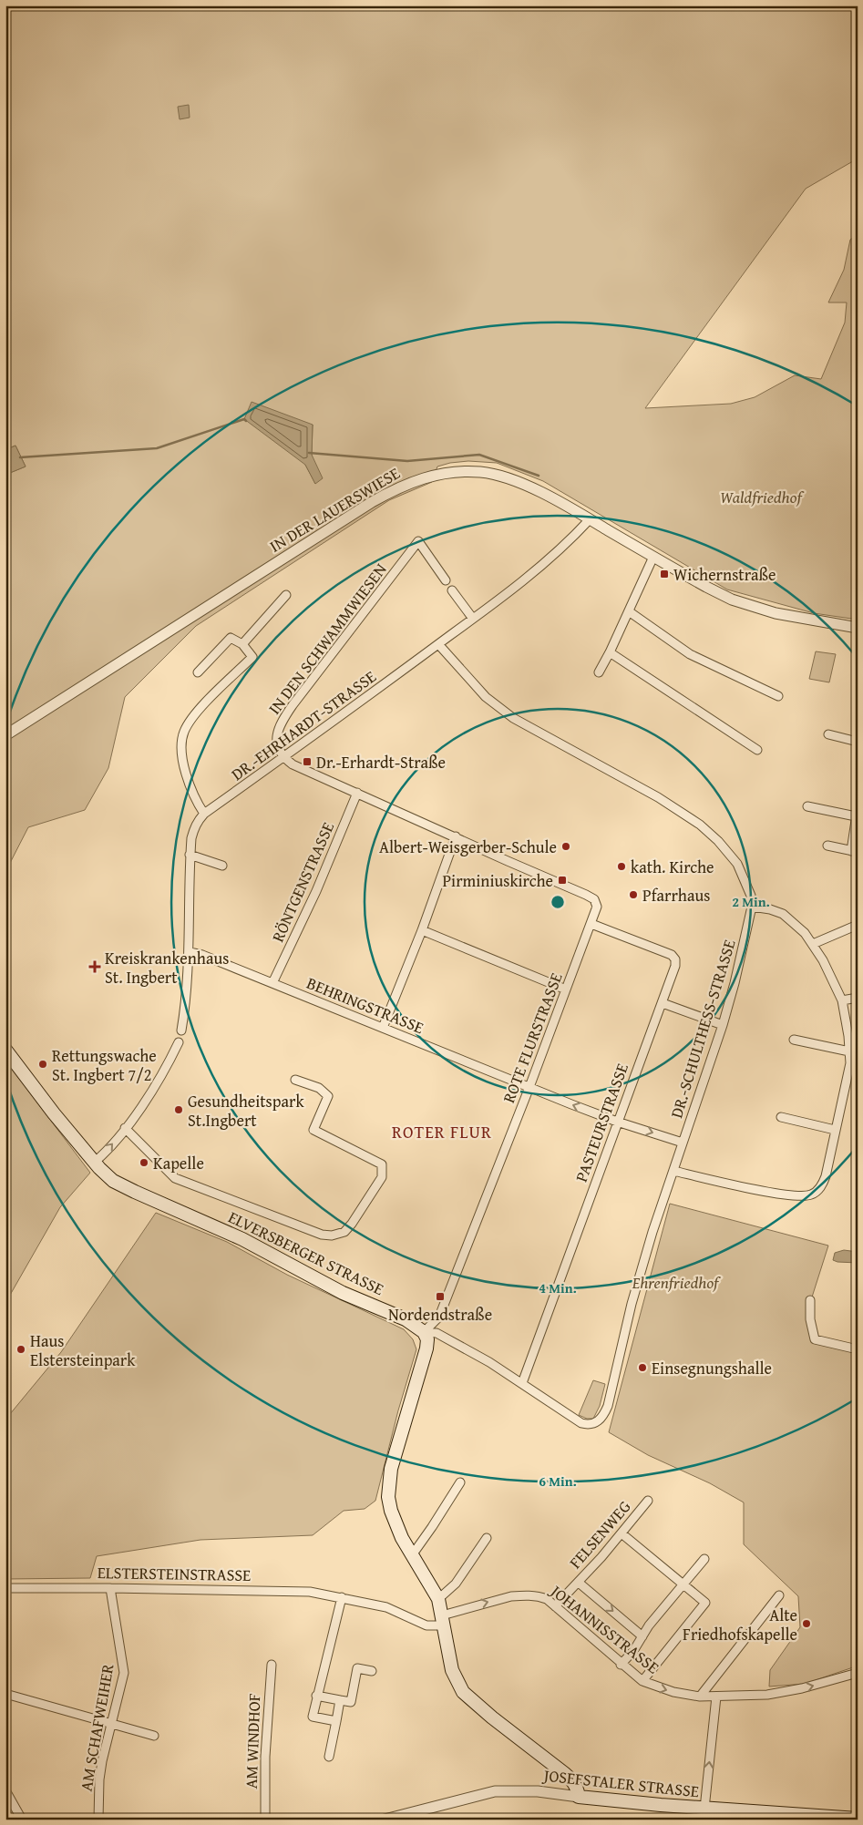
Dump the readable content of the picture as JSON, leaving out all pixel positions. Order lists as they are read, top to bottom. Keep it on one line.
{"streets":{"main road":["ELVERSBERGER STRASSE","JOSEFSTALER STRASSE"],"street":["IN DER LAUERSWIESE","IN DEN SCHWAMMWIESEN","DR.-EHRHARDT-STRASSE","RÖNTGENSTRASSE","BEHRINGSTRASSE","DR.-SCHULTHESS-STRASSE","ROTE FLURSTRASSE","PASTEURSTRASSE","FELSENWEG","ELSTERSTEINSTRASSE","JOHANNISSTRASSE","AM SCHAFWEIHER","AM WINDHOF"]},"crossings":[["IN DER LAUERSWIESE","DR.-EHRHARDT-STRASSE"],["IN DEN SCHWAMMWIESEN","DR.-EHRHARDT-STRASSE"],["DR.-EHRHARDT-STRASSE","BEHRINGSTRASSE"],["DR.-EHRHARDT-STRASSE","DR.-SCHULTHESS-STRASSE"],["RÖNTGENSTRASSE","BEHRINGSTRASSE"],["BEHRINGSTRASSE","DR.-SCHULTHESS-STRASSE"],["BEHRINGSTRASSE","ROTE FLURSTRASSE"],["BEHRINGSTRASSE","PASTEURSTRASSE"],["DR.-SCHULTHESS-STRASSE","PASTEURSTRASSE"],["ROTE FLURSTRASSE","PASTEURSTRASSE"],["ROTE FLURSTRASSE","ELVERSBERGER STRASSE"],["FELSENWEG","JOHANNISSTRASSE"],["ELSTERSTEINSTRASSE","JOHANNISSTRASSE"],["ELSTERSTEINSTRASSE","AM SCHAFWEIHER"]],"one_way":["JOHANNISSTRASSE"],"districts":["ROTER FLUR"],"parks":["Waldfriedhof","Ehrenfriedhof"],"places":{"transit":["Wichernstraße","Dr.-Erhardt-Straße","Pirminiuskirche","Nordendstraße"],"other":["Albert-Weisgerber-Schule","kath. Kirche","Pfarrhaus","Rettungswache St. Ingbert 7/2","Gesundheitspark St.Ingbert","Kapelle","Haus Elstersteinpark","Einsegnungshalle","Alte Friedhofskapelle"],"health":["Kreiskrankenhaus St. Ingbert"]},"rings":["2 Min.","4 Min.","6 Min."]}
